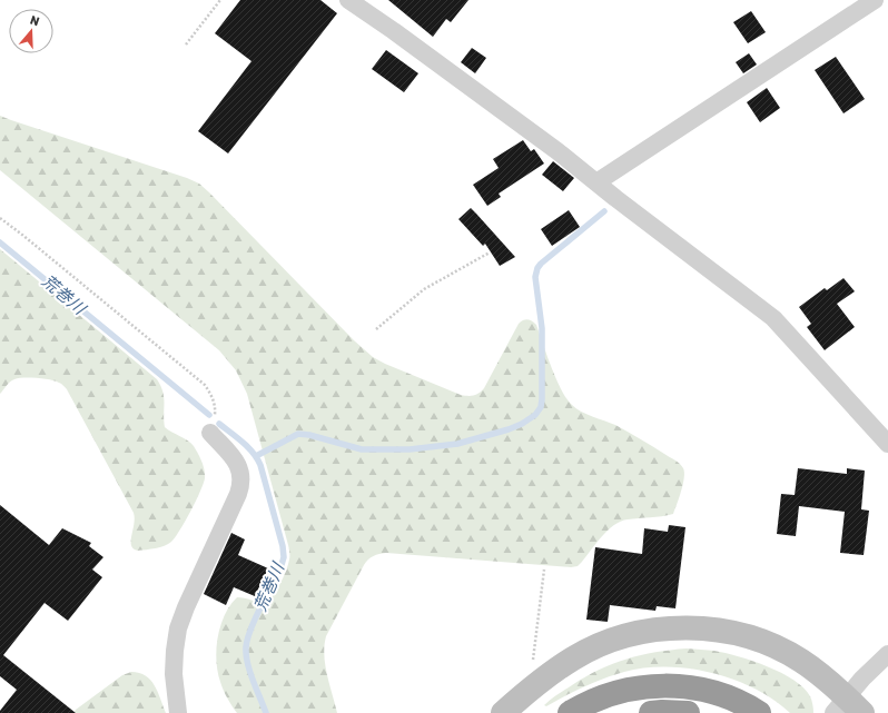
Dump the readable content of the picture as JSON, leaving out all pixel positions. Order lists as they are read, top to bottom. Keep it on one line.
{"water":["荒巻川"],"north":"top"}
